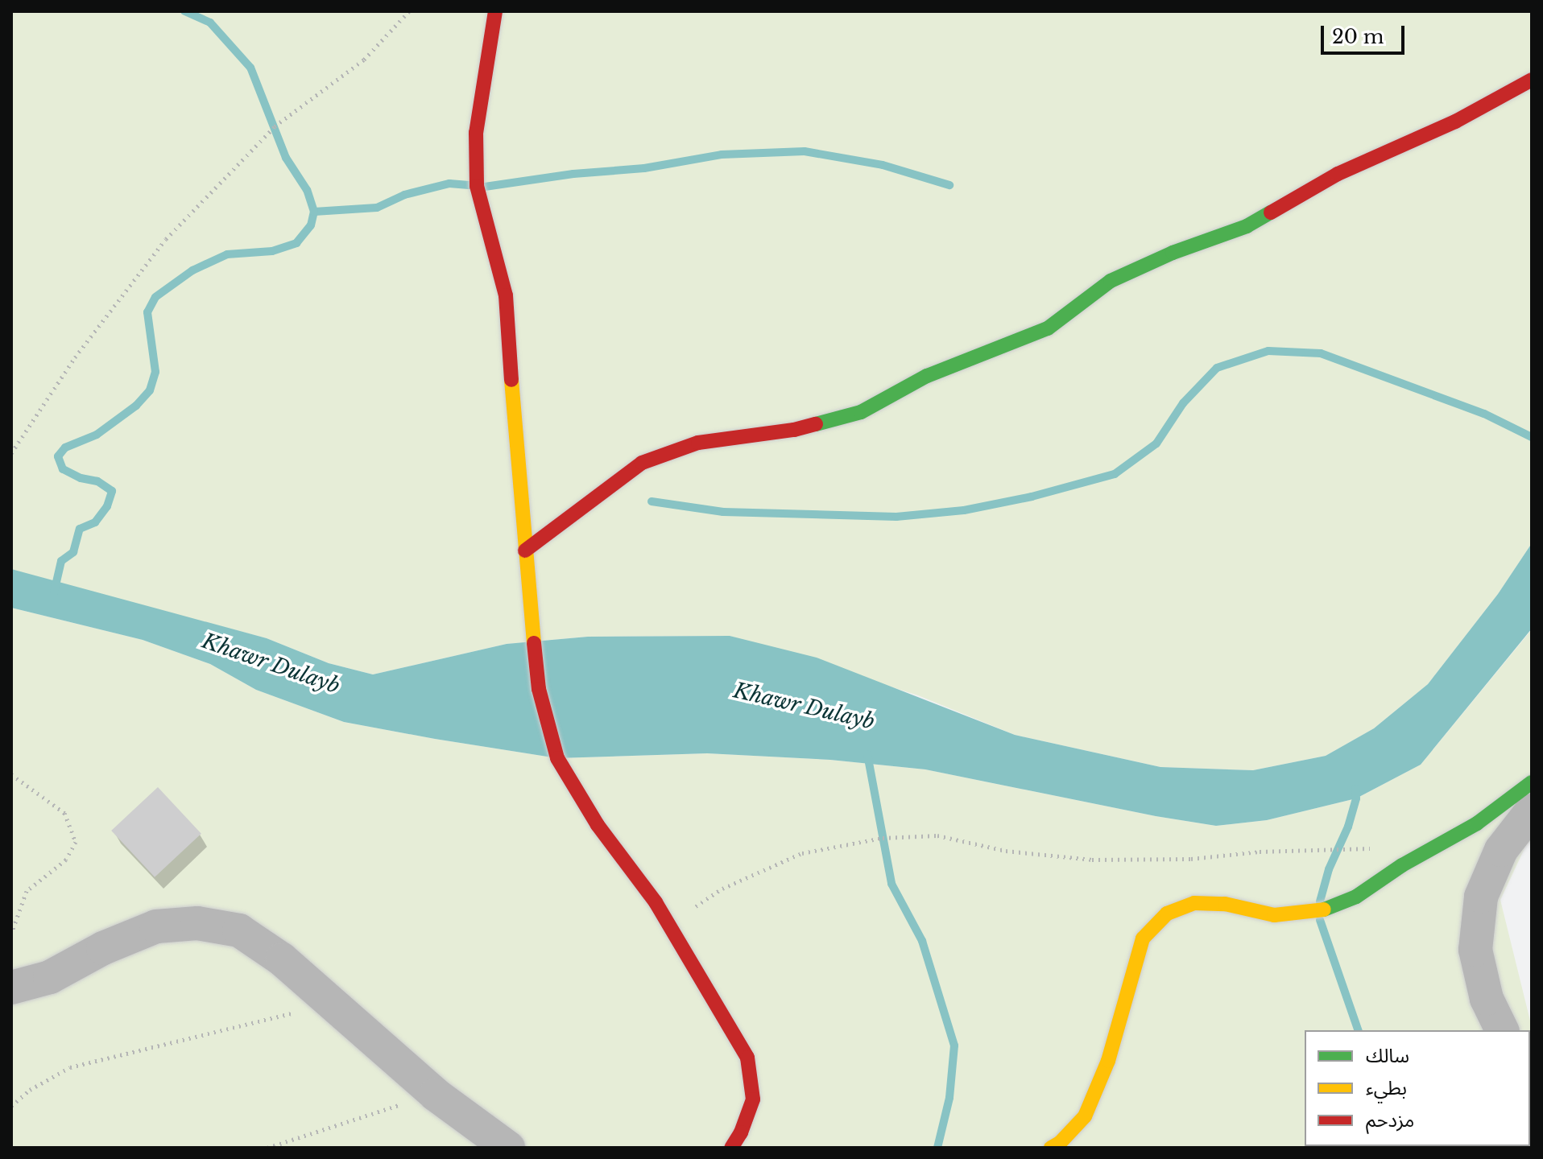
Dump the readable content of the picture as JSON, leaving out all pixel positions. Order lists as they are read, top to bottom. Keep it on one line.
{"water":["Khawr Dulayb"],"legend":["سالك","بطيء","مزدحم"],"scale_bar":"20 m"}
